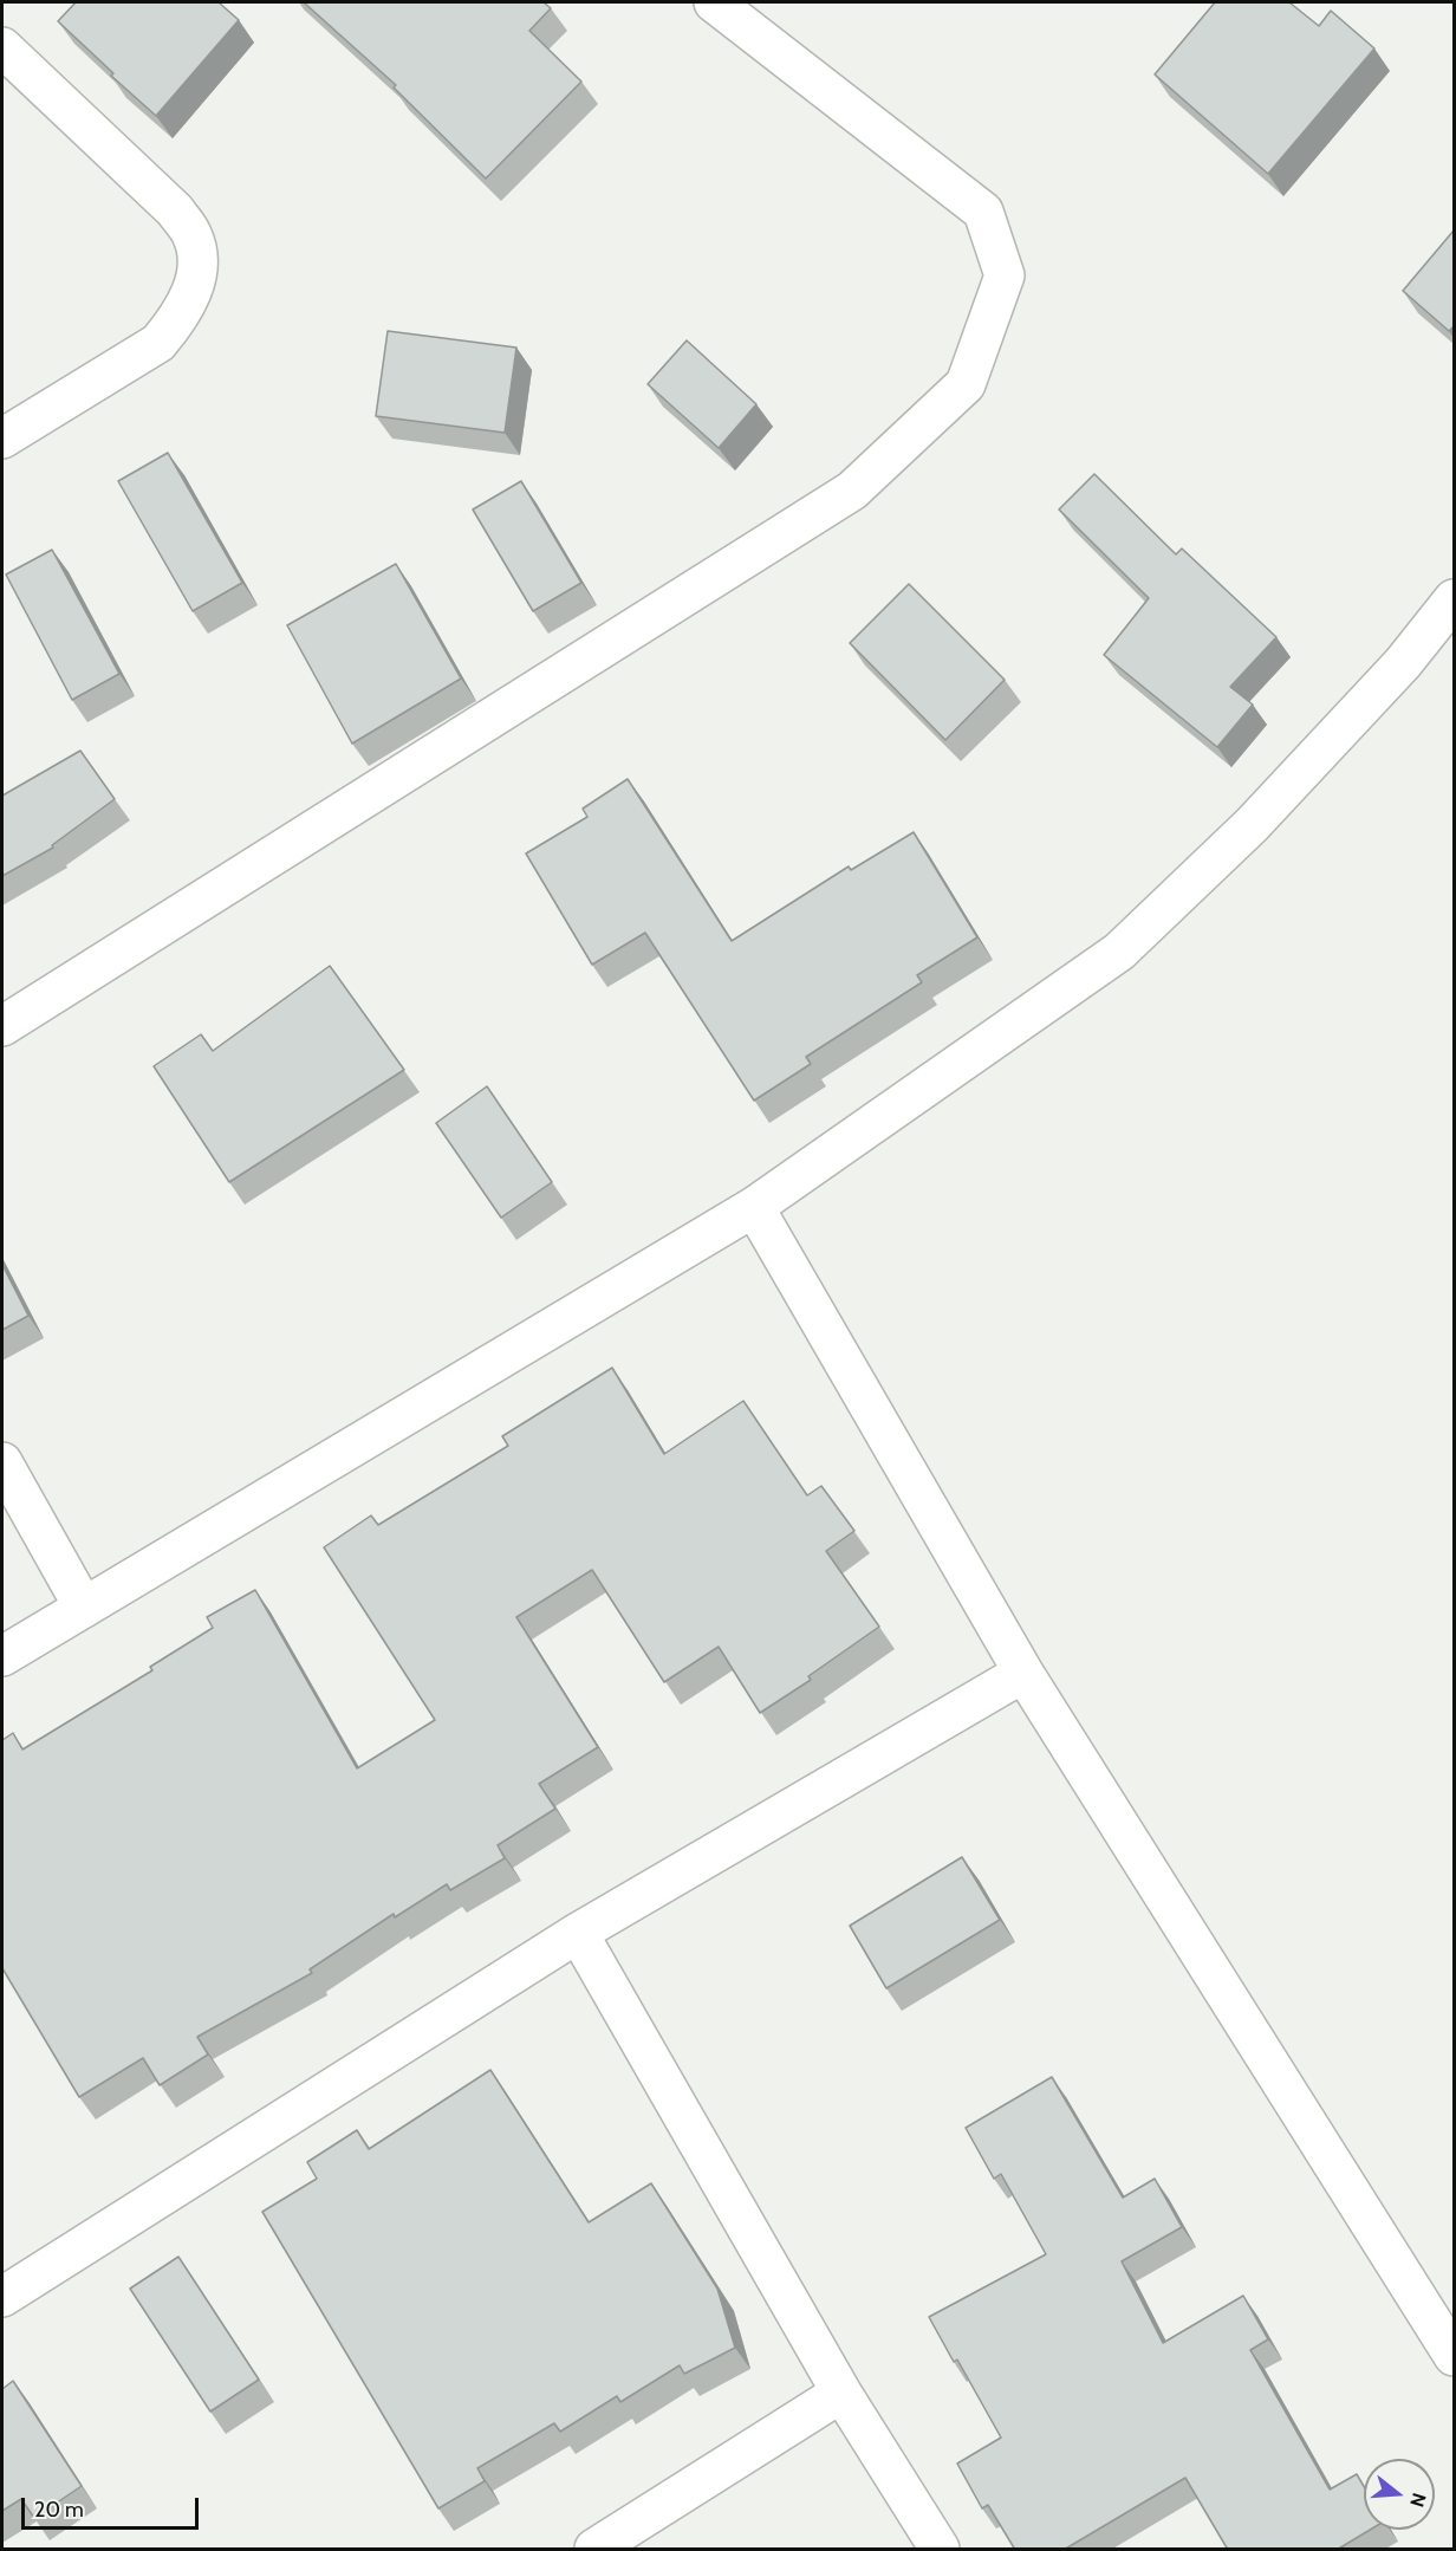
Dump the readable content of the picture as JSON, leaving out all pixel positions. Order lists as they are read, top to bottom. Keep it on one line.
{"scale_bar":"20 m","north":"right"}
